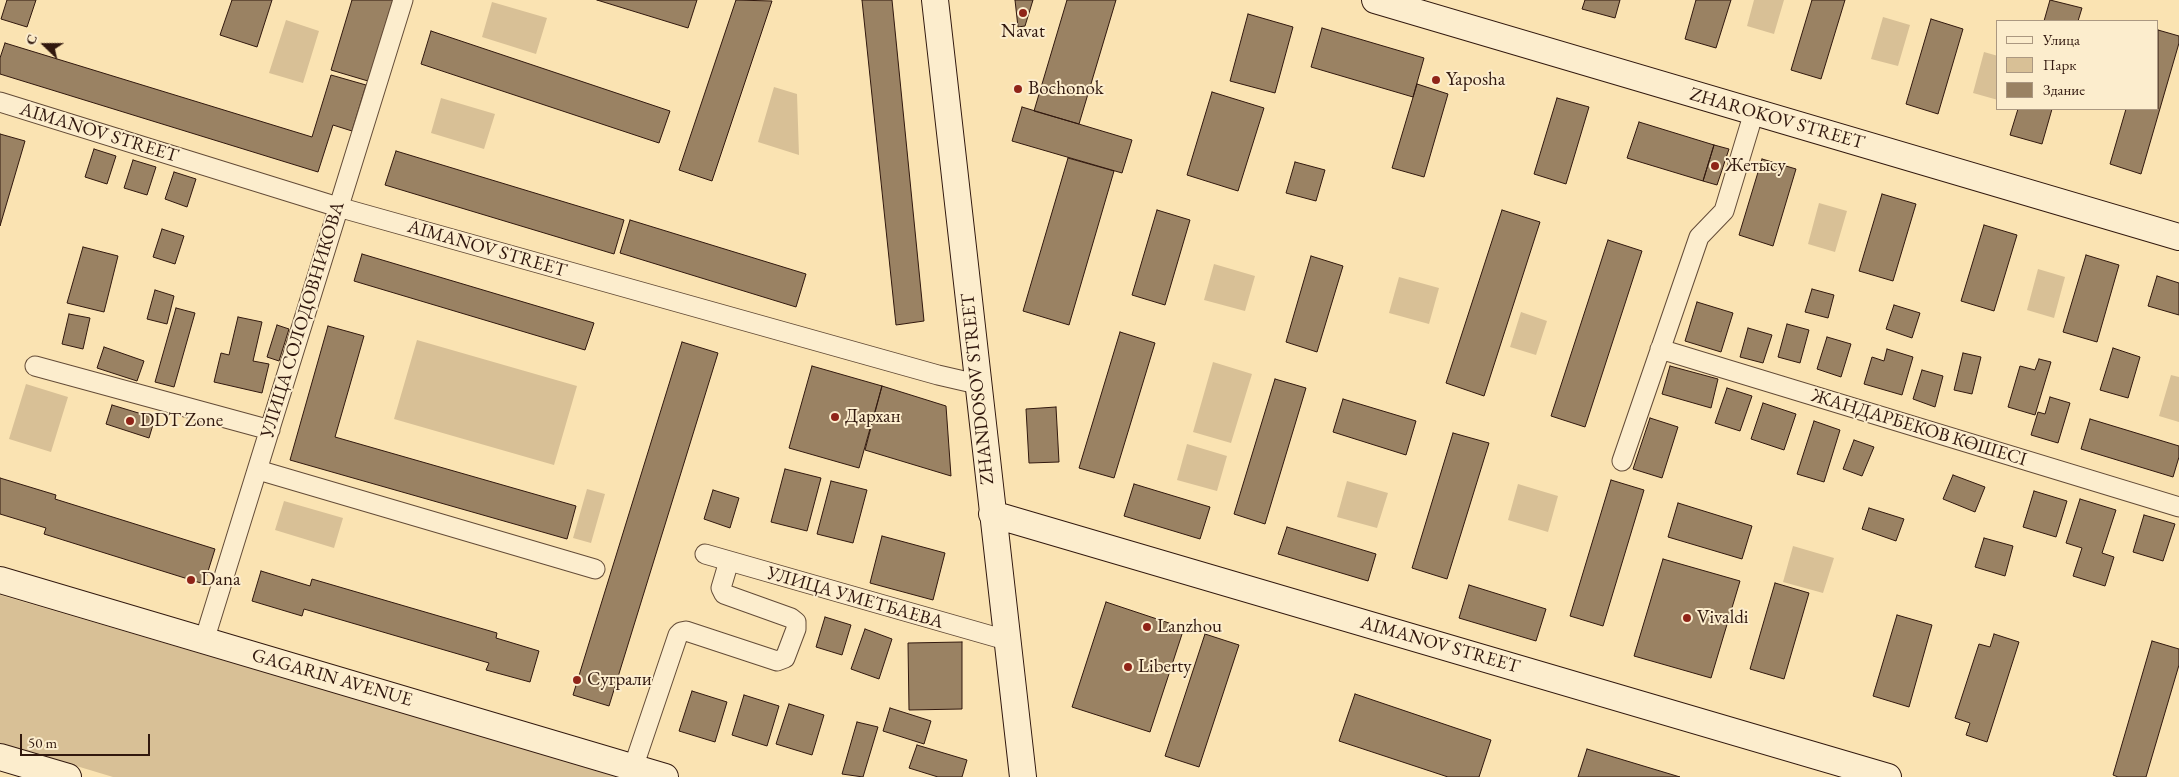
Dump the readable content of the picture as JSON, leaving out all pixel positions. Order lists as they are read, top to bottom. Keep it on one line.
{"streets":{"street":["ZHAROKOV STREET","AIMANOV STREET","УЛИЦА СОЛОДОВНИКОВА","ZHANDOSOV STREET","ЖАНДАРБЕКОВ КӨШЕСІ","УЛИЦА УМЕТБАЕВА","GAGARIN AVENUE"]},"crossings":[["AIMANOV STREET","УЛИЦА СОЛОДОВНИКОВА"],["AIMANOV STREET","ZHANDOSOV STREET"],["УЛИЦА СОЛОДОВНИКОВА","GAGARIN AVENUE"],["ZHANDOSOV STREET","УЛИЦА УМЕТБАЕВА"]],"places":["Navat","Yaposha","Bochonok","Жетысу","Дархан","DDT Zone","Dana","Vivaldi","Lanzhou","Liberty","Суграли"],"legend":["Улица","Парк","Здание"],"scale_bar":"50 m","north":"left"}
